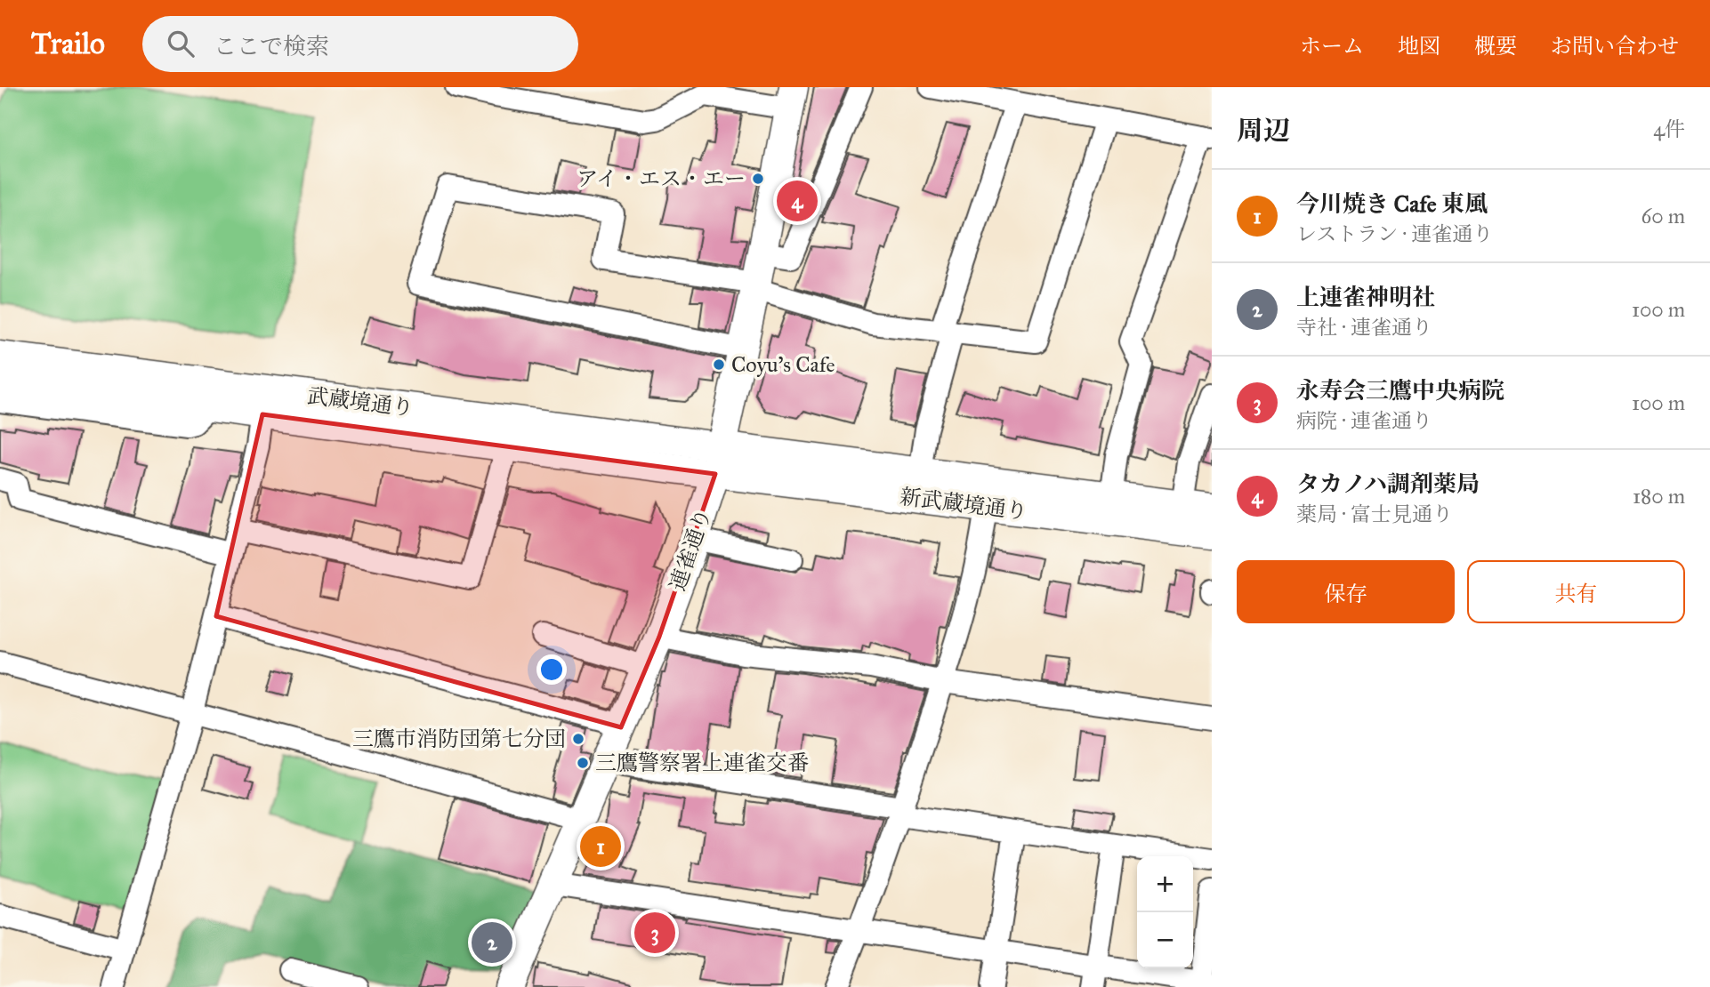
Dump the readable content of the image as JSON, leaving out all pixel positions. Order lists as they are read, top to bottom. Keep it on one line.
{"streets":{"main road":["武蔵境通り","新武蔵境通り","連雀通り"]},"crossings":[["武蔵境通り","新武蔵境通り"],["武蔵境通り","連雀通り"],["新武蔵境通り","連雀通り"]],"places":["アイ・エス・エー","Coyu's Cafe","三鷹市消防団第七分団","三鷹警察署上連雀交番"],"page":{"header":"Trailo","search":"ここで検索","nav":["ホーム","地図","概要","お問い合わせ"],"heading":["周辺","4件"],"list":[{"mark":"1","name":"今川焼き Cafe 東風","note":"レストラン · 連雀通り","value":"60 m"},{"mark":"2","name":"上連雀神明社","note":"寺社 · 連雀通り","value":"100 m"},{"mark":"3","name":"永寿会三鷹中央病院","note":"病院 · 連雀通り","value":"100 m"},{"mark":"4","name":"タカノハ調剤薬局","note":"薬局 · 富士見通り","value":"180 m"}],"pins":["4","1","3","2"],"buttons":["保存","共有"],"map_buttons":["+","−"]}}
